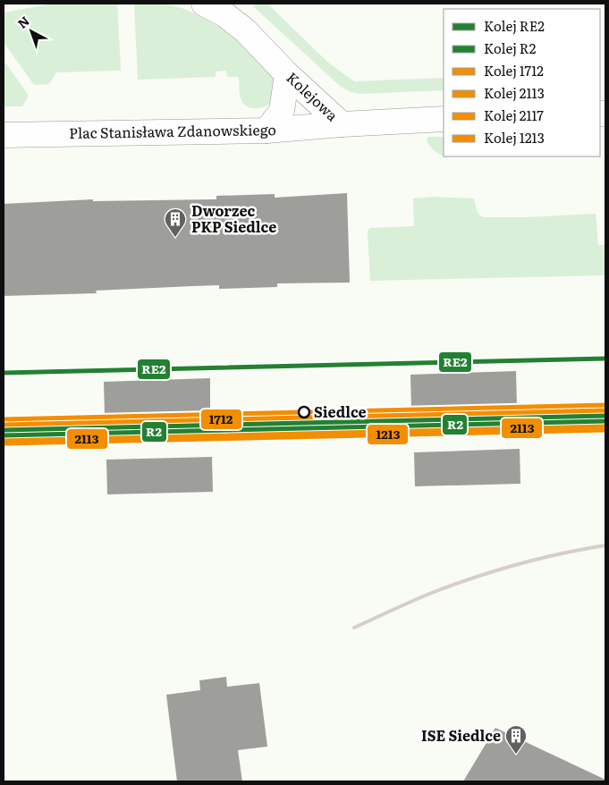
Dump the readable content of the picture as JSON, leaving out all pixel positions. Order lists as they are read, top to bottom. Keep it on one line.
{"streets":{"street":["Kolejowa","Plac Stanisława Zdanowskiego"]},"crossings":[["Kolejowa","Plac Stanisława Zdanowskiego"]],"places":{"building":["Dworzec PKP Siedlce","ISE Siedlce"],"other":["Siedlce"]},"lines":["rail line RE2","rail line 2117","rail line 1712","rail line R2","rail line 2113","rail line 1213"],"legend":["Kolej RE2","Kolej R2","Kolej 1712","Kolej 2113","Kolej 2117","Kolej 1213"],"north":"top left"}
